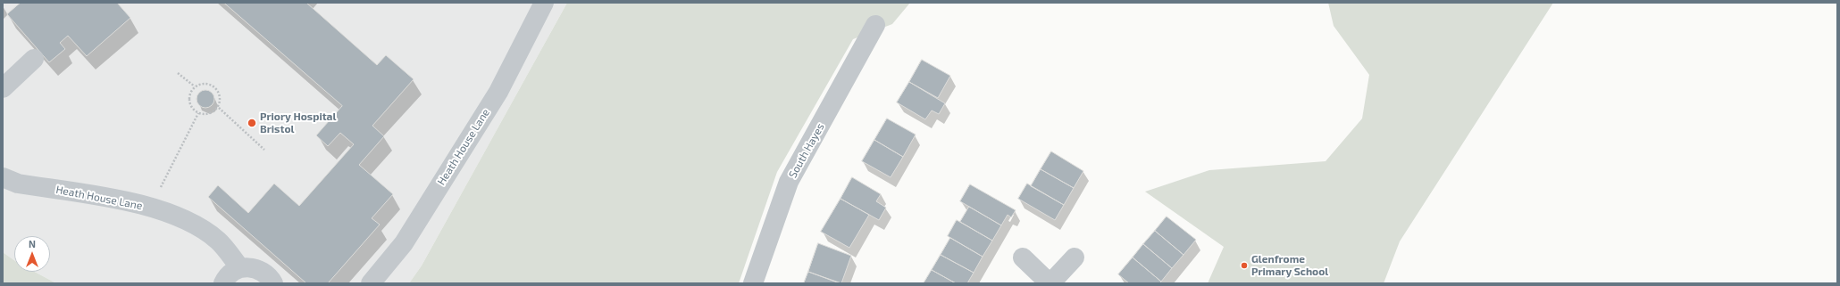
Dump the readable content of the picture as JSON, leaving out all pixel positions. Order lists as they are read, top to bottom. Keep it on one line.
{"streets":{"street":["Heath House Lane","South Hayes"]},"places":["Priory Hospital Bristol","Glenfrome Primary School"],"north":"top"}
